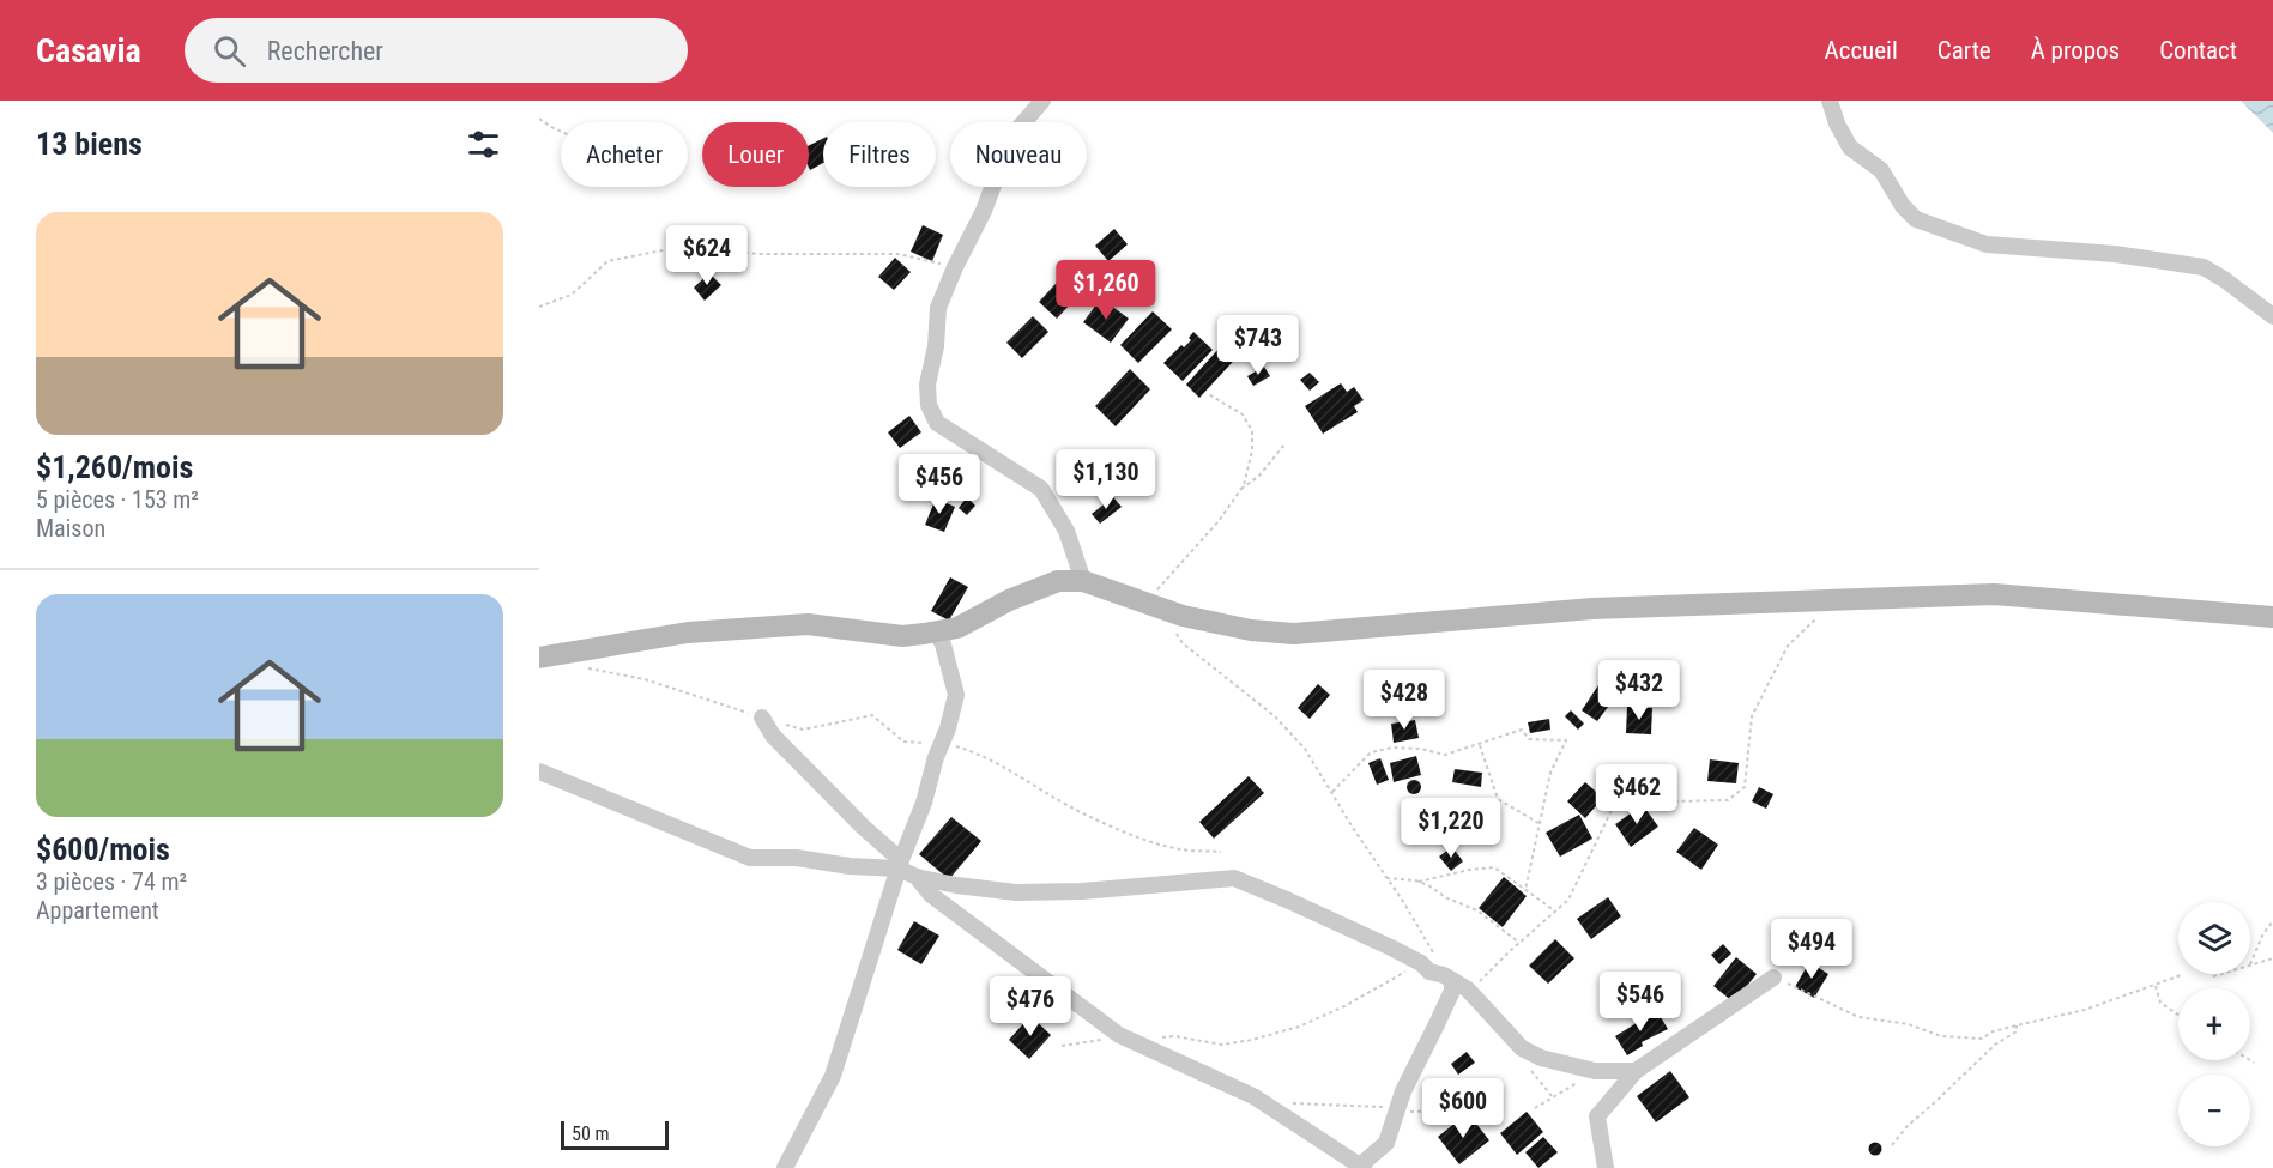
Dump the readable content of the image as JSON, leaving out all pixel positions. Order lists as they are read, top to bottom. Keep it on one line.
{"scale_bar":"50 m","page":{"header":"Casavia","search":"Rechercher","nav":["Accueil","Carte","À propos","Contact"],"heading":"13 biens","chip":["Acheter","Louer","Filtres","Nouveau"],"list":[{"name":"$1,260/mois","note":"5 pièces · 153 m² · Maison"},{"name":"$600/mois","note":"3 pièces · 74 m² · Appartement"}],"price":["$624","$1,260","$743","$1,130","$456","$432","$428","$462","$1,220","$494","$546","$476","$600"],"map_buttons":["+","−"],"scale":"50 m"}}
